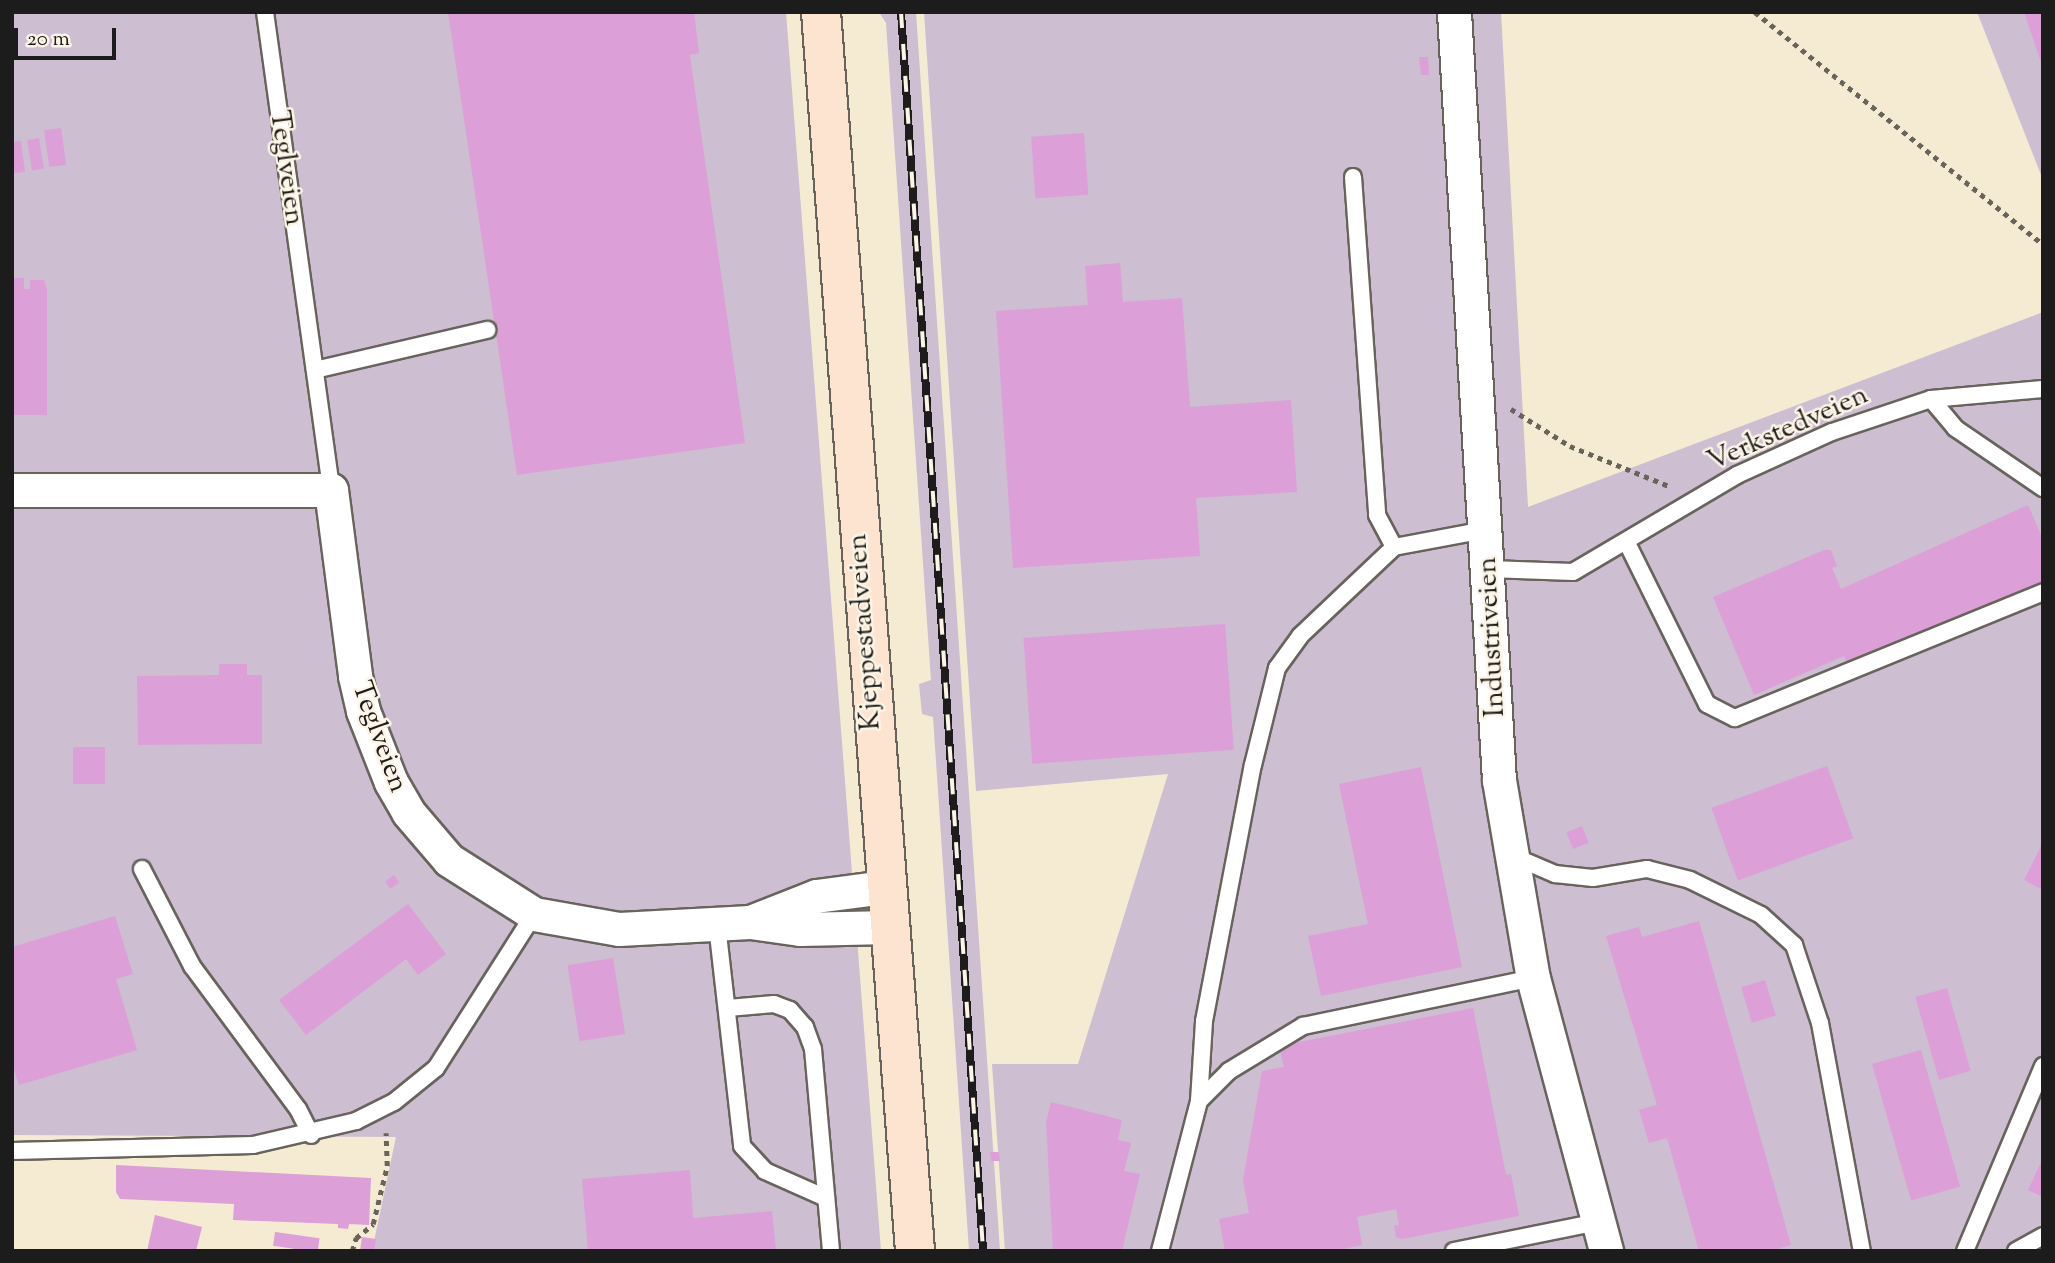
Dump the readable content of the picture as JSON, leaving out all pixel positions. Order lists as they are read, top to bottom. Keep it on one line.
{"streets":{"main road":["Kjeppestadveien"],"street":["Teglveien","Industriveien"],"lane":["Verkstedveien"]},"crossings":[["Teglveien","Kjeppestadveien"],["Verkstedveien","Industriveien"]],"scale_bar":"20 m"}
